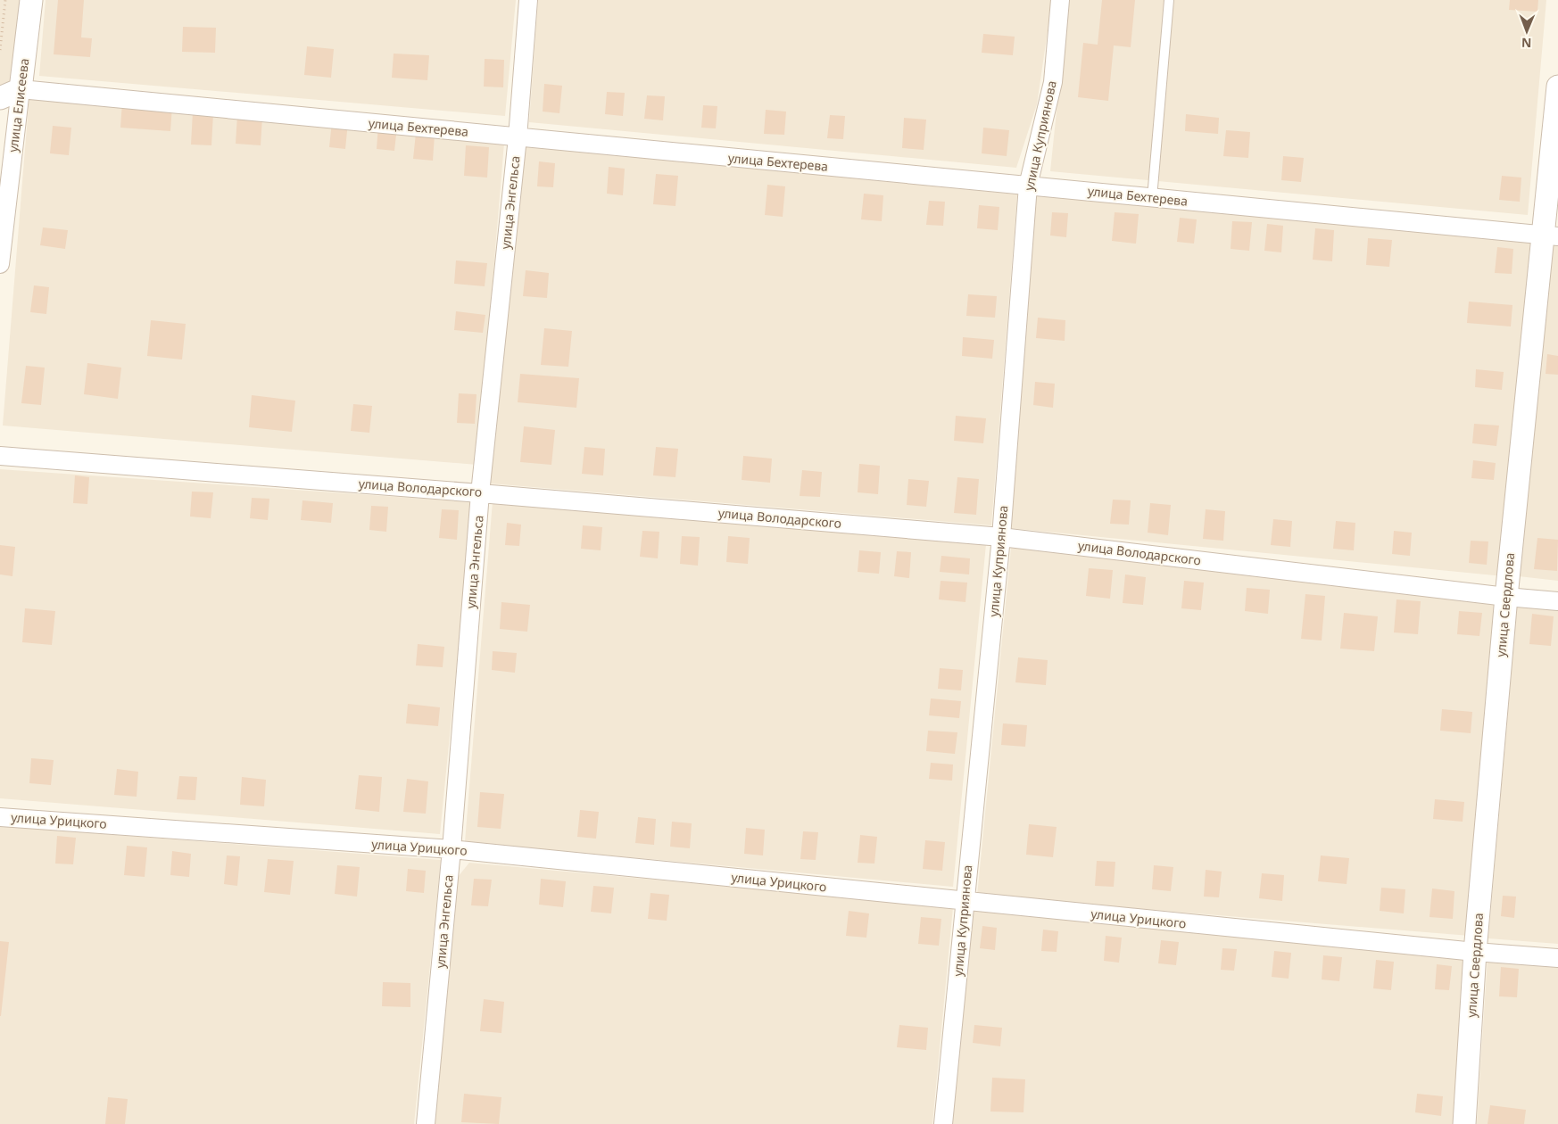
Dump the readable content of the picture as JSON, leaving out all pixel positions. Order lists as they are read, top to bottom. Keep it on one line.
{"streets":{"street":["улица Елисеева","улица Бехтерева","улица Куприянова","улица Энгельса","улица Володарского","улица Свердлова","улица Урицкого"]},"crossings":[["улица Елисеева","улица Бехтерева"],["улица Бехтерева","улица Куприянова"],["улица Бехтерева","улица Энгельса"],["улица Бехтерева","улица Свердлова"],["улица Куприянова","улица Володарского"],["улица Куприянова","улица Урицкого"],["улица Энгельса","улица Володарского"],["улица Энгельса","улица Урицкого"],["улица Володарского","улица Свердлова"],["улица Свердлова","улица Урицкого"]],"north":"bottom"}
